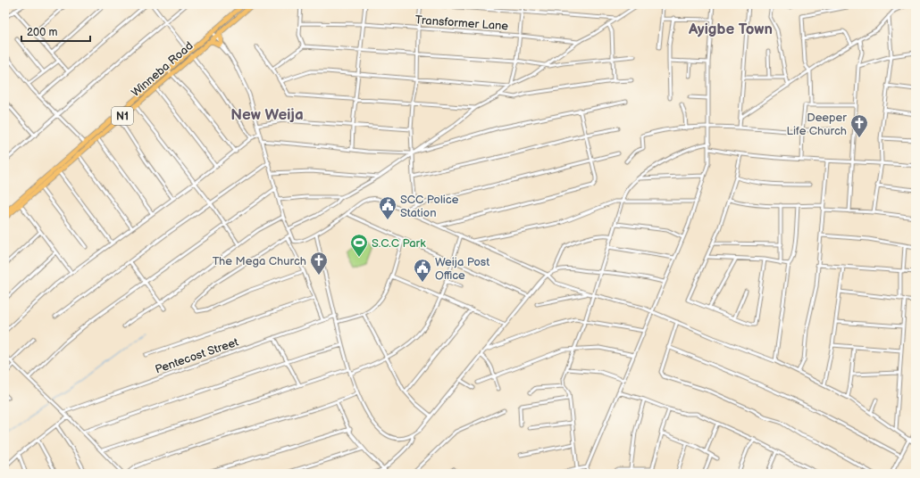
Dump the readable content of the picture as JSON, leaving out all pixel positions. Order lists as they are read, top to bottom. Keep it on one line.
{"streets":{"highway":["Winneba Road","N1"],"street":["Transformer Lane","Pentecost Street"]},"districts":["Ayigbe Town","New Weija"],"places":{"church":["Deeper Life Church","The Mega Church"],"public building":["SCC Police Station","Weija Post Office"],"sports":["S.C.C Park"]},"scale_bar":"200 m"}
